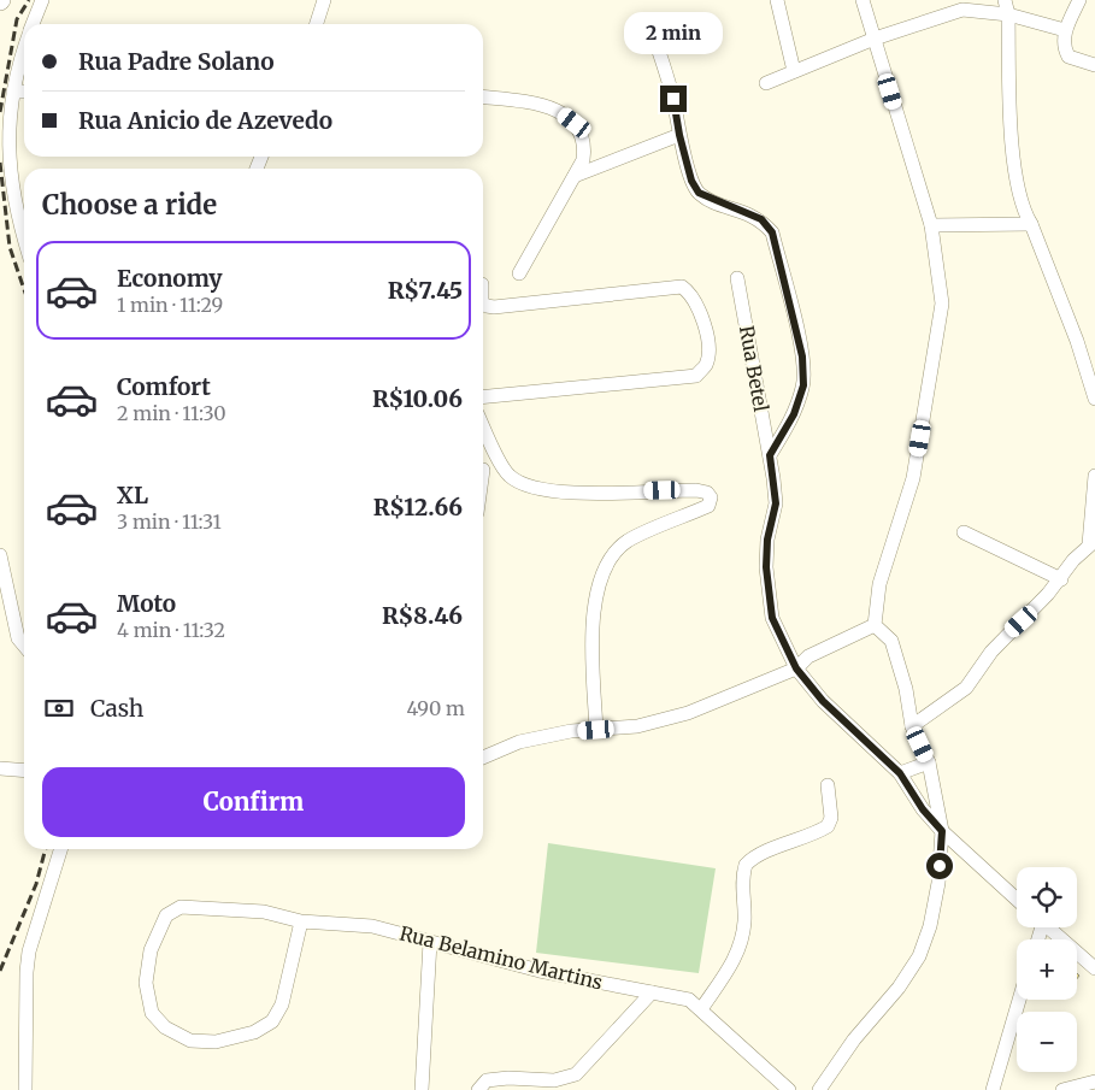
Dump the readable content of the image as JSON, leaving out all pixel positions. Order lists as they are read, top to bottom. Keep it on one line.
{"streets":{"street":["Rua Betel","Rua Belamino Martins"]},"page":{"bubble":"2 min","banner":["Rua Padre Solano","Rua Anicio de Azevedo"],"heading":"Choose a ride","list":[{"name":"Economy","note":"1 min · 11:29","value":"R$7.45"},{"name":"Comfort","note":"2 min · 11:30","value":"R$10.06"},{"name":"XL","note":"3 min · 11:31","value":"R$12.66"},{"name":"Moto","note":"4 min · 11:32","value":"R$8.46"}],"pay":["Cash","490 m"],"buttons":"Confirm","map_buttons":["+","−"]}}
